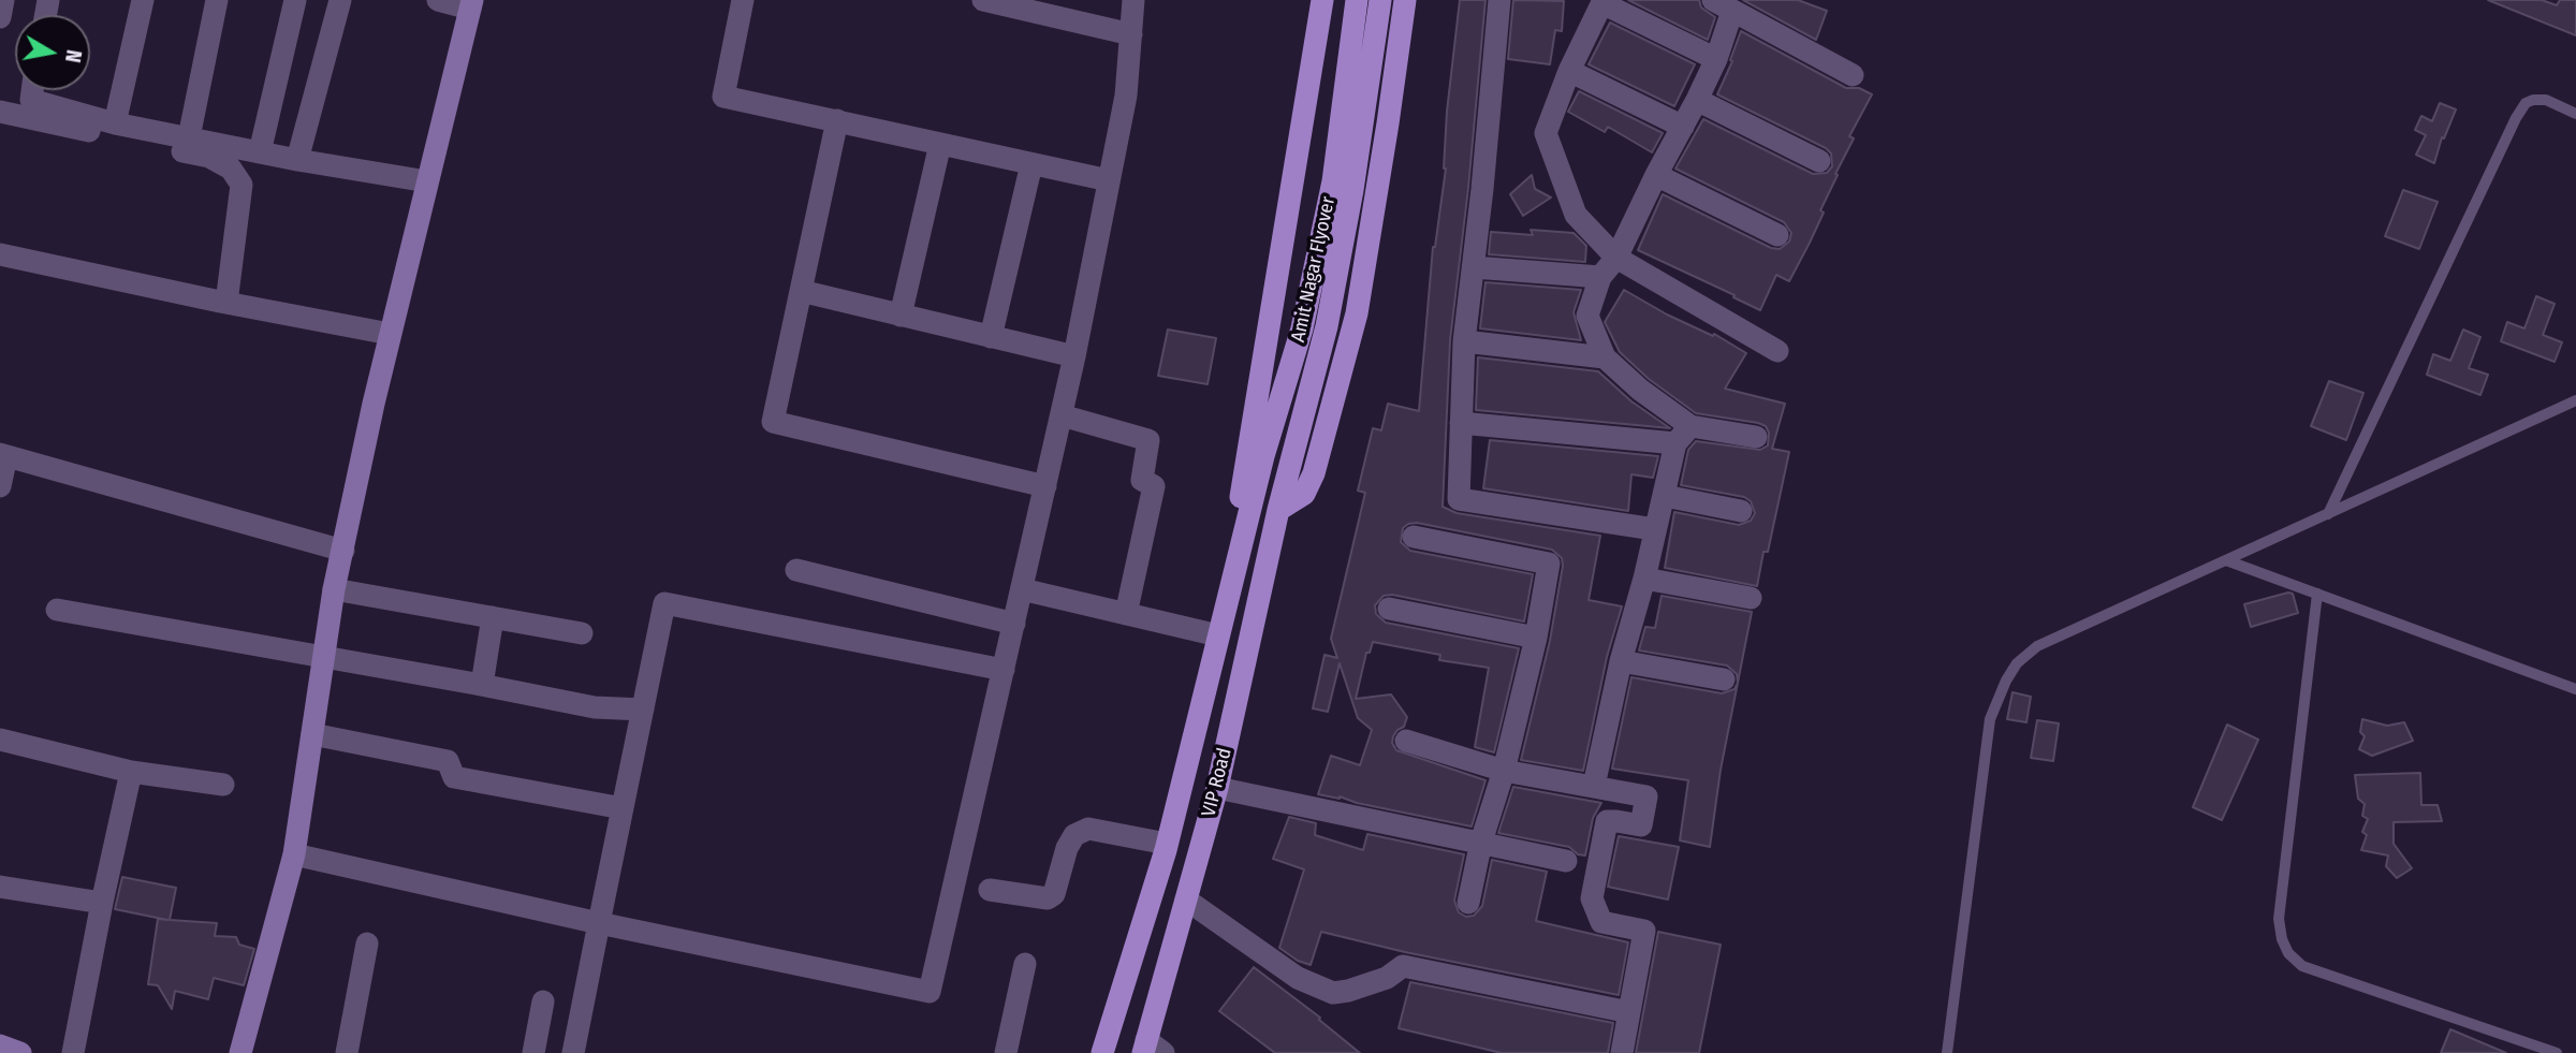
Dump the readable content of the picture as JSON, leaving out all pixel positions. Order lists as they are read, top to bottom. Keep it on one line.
{"streets":{"main road":["Amit Nagar Flyover","VIP Road"]},"crossings":[["Amit Nagar Flyover","VIP Road"]],"north":"right"}
